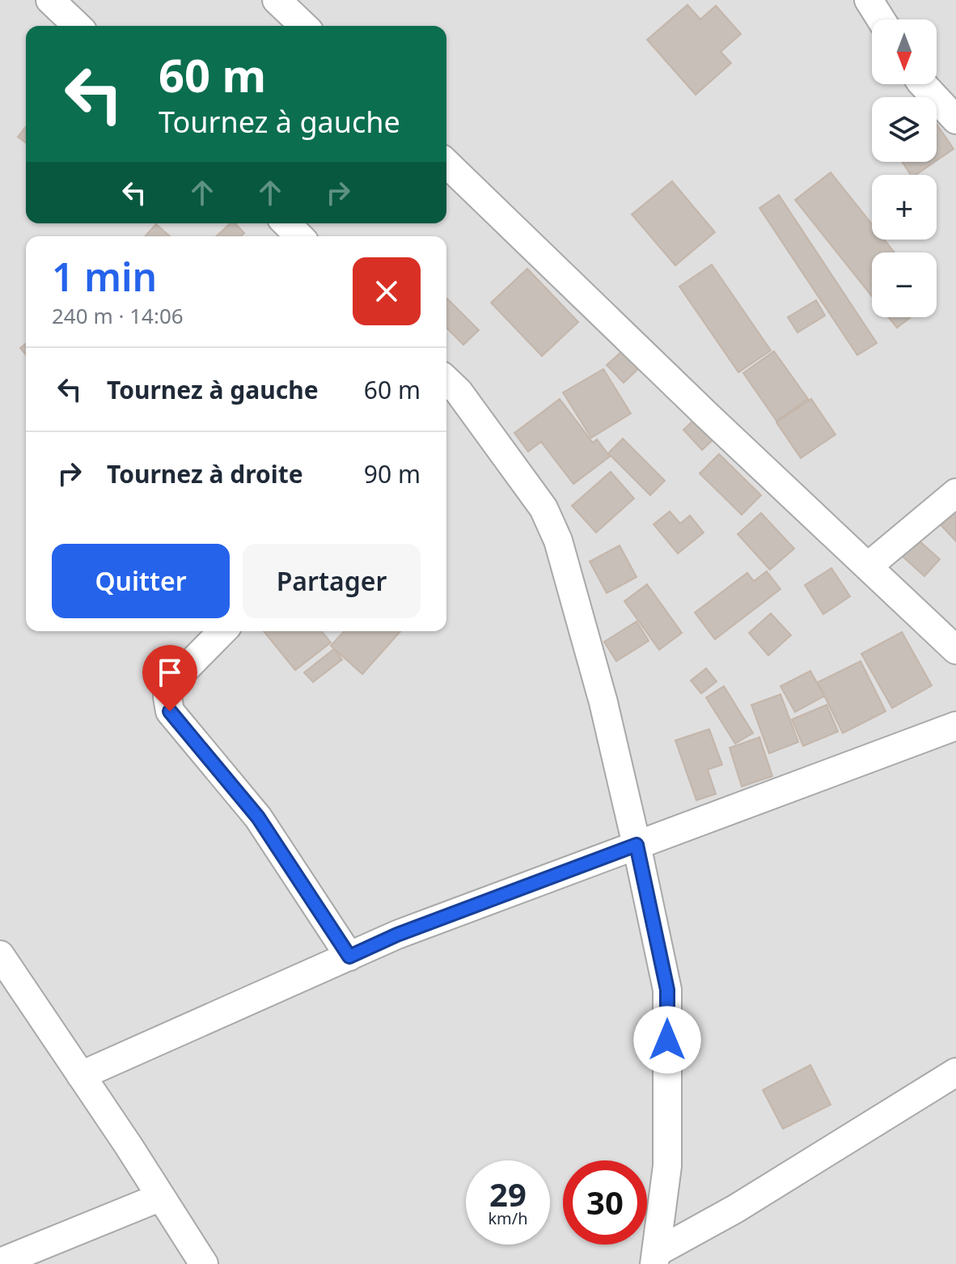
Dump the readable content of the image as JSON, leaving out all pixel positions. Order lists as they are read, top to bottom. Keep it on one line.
{"north":"bottom","page":{"map_buttons":["+","−"],"turn":["60 m","Tournez à gauche"],"heading":["1 min","240 m · 14:06"],"list":[{"name":"Tournez à gauche","value":"60 m"},{"name":"Tournez à droite","value":"90 m"}],"buttons":["Quitter","Partager"],"speed":"29 km/h","limit":"30"}}
